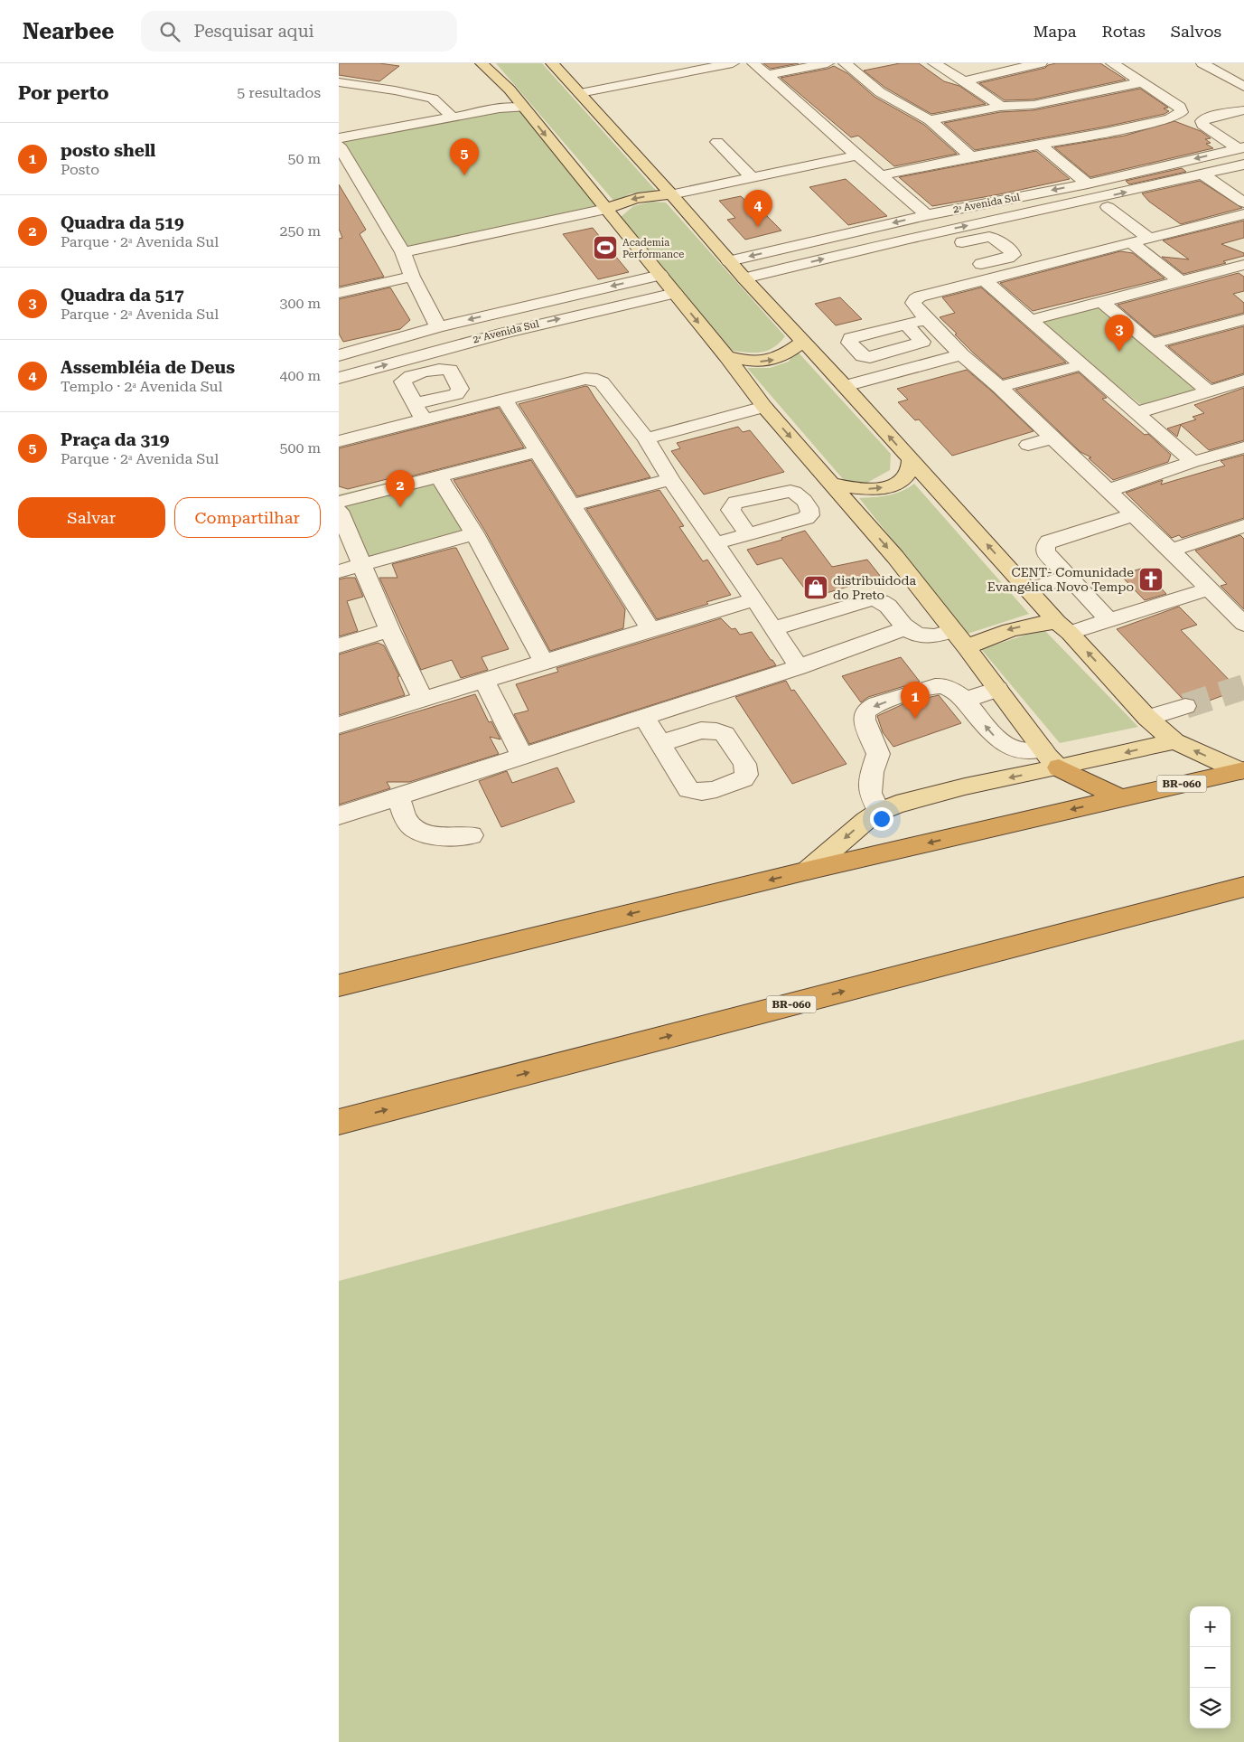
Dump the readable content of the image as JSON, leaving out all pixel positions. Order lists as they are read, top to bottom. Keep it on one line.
{"streets":{"highway":["BR-060"],"street":["2ᵃ Avenida Sul"]},"places":{"sports":["Academia Performance"],"church":["CENT- Comunidade Evangélica Novo Tempo"],"shop":["distribuidoda do Preto"]},"page":{"header":"Nearbee","search":"Pesquisar aqui","nav":["Mapa","Rotas","Salvos"],"heading":["Por perto","5 resultados"],"list":[{"mark":"1","name":"posto shell","note":"Posto","value":"50 m"},{"mark":"2","name":"Quadra da 519","note":"Parque · 2ᵃ Avenida Sul","value":"250 m"},{"mark":"3","name":"Quadra da 517","note":"Parque · 2ᵃ Avenida Sul","value":"300 m"},{"mark":"4","name":"Assembléia de Deus","note":"Templo · 2ᵃ Avenida Sul","value":"400 m"},{"mark":"5","name":"Praça da 319","note":"Parque · 2ᵃ Avenida Sul","value":"500 m"}],"pins":["5","4","3","2","1"],"buttons":["Salvar","Compartilhar"],"map_buttons":["+","−"]}}
